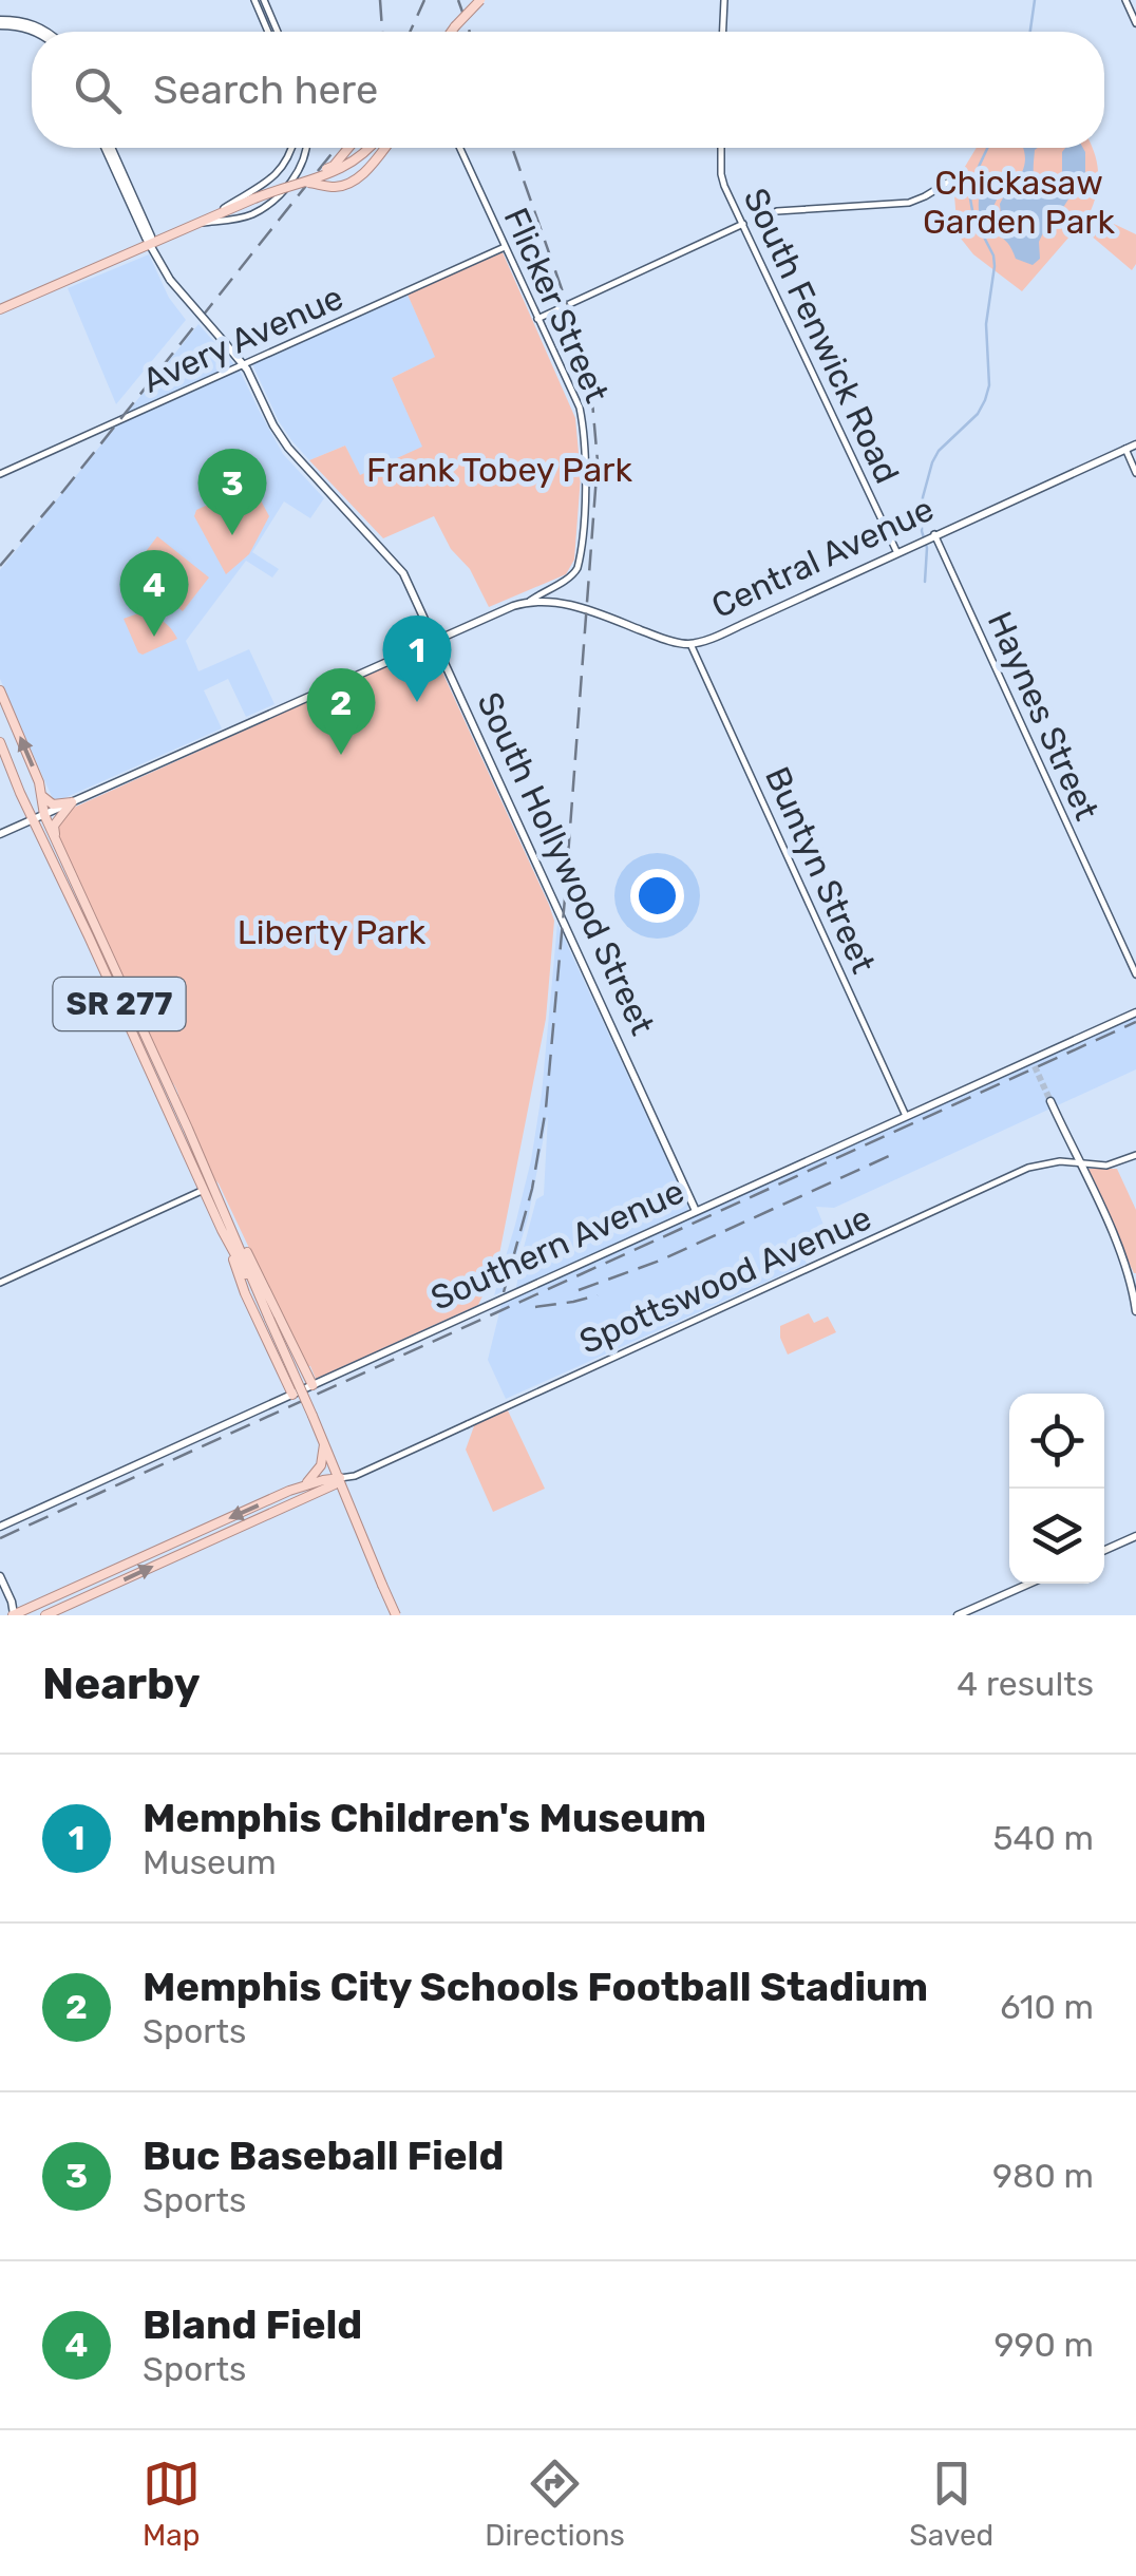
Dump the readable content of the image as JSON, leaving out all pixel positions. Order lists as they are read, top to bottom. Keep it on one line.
{"streets":{"main road":["Central Avenue","South Hollywood Street","SR 277","Southern Avenue"],"street":["Flicker Street","South Fenwick Road","Avery Avenue","Haynes Street","Buntyn Street","Spottswood Avenue"]},"crossings":[["Flicker Street","Avery Avenue"],["Flicker Street","Central Avenue"],["South Fenwick Road","Central Avenue"],["Avery Avenue","South Hollywood Street"],["Central Avenue","Haynes Street"],["Central Avenue","Buntyn Street"],["South Hollywood Street","Southern Avenue"],["Buntyn Street","Southern Avenue"],["SR 277","Spottswood Avenue"]],"parks":["Chickasaw Garden Park","Frank Tobey Park","Liberty Park"],"page":{"search":"Search here","pins":["3","4","1","2"],"heading":["Nearby","4 results"],"list":[{"mark":"1","name":"Memphis Children's Museum","note":"Museum","value":"540 m"},{"mark":"2","name":"Memphis City Schools Football Stadium","note":"Sports","value":"610 m"},{"mark":"3","name":"Buc Baseball Field","note":"Sports","value":"980 m"},{"mark":"4","name":"Bland Field","note":"Sports","value":"990 m"}],"nav":["Map","Directions","Saved"]}}
